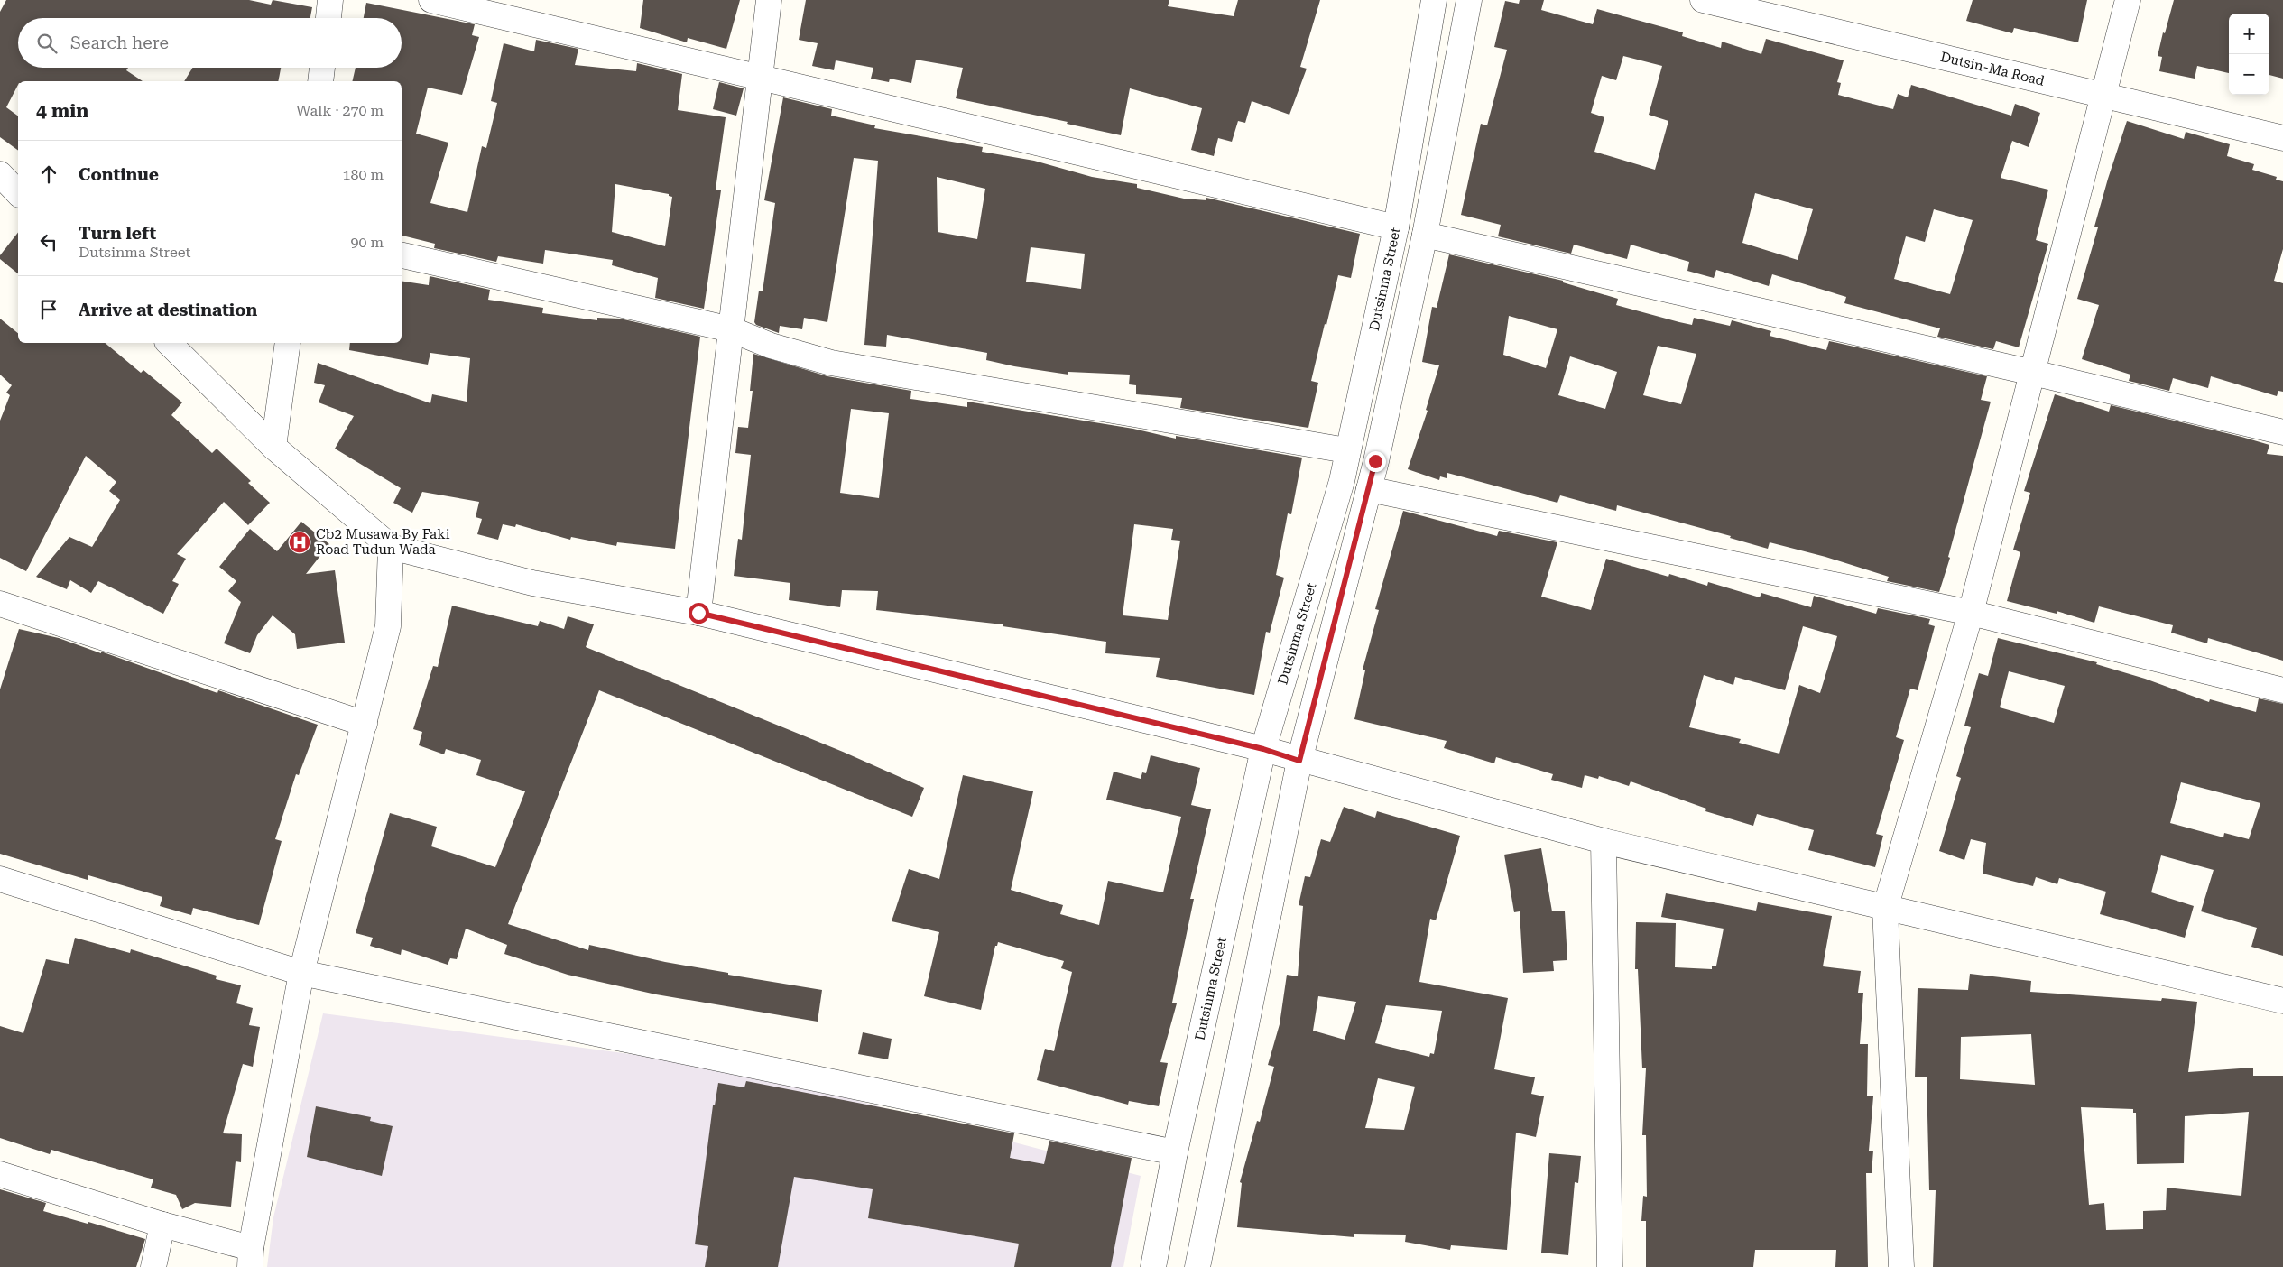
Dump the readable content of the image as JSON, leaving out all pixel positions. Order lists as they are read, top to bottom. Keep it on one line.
{"streets":{"street":["Dutsin-Ma Road","Dutsinma Street"]},"places":{"hospital":["Cb2 Musawa By Faki Road Tudun Wada"]},"page":{"map_buttons":["+","−"],"search":"Search here","heading":["4 min","Walk · 270 m"],"list":[["Continue","180 m"],["Turn left","Dutsinma Street","90 m"],"Arrive at destination"]}}
